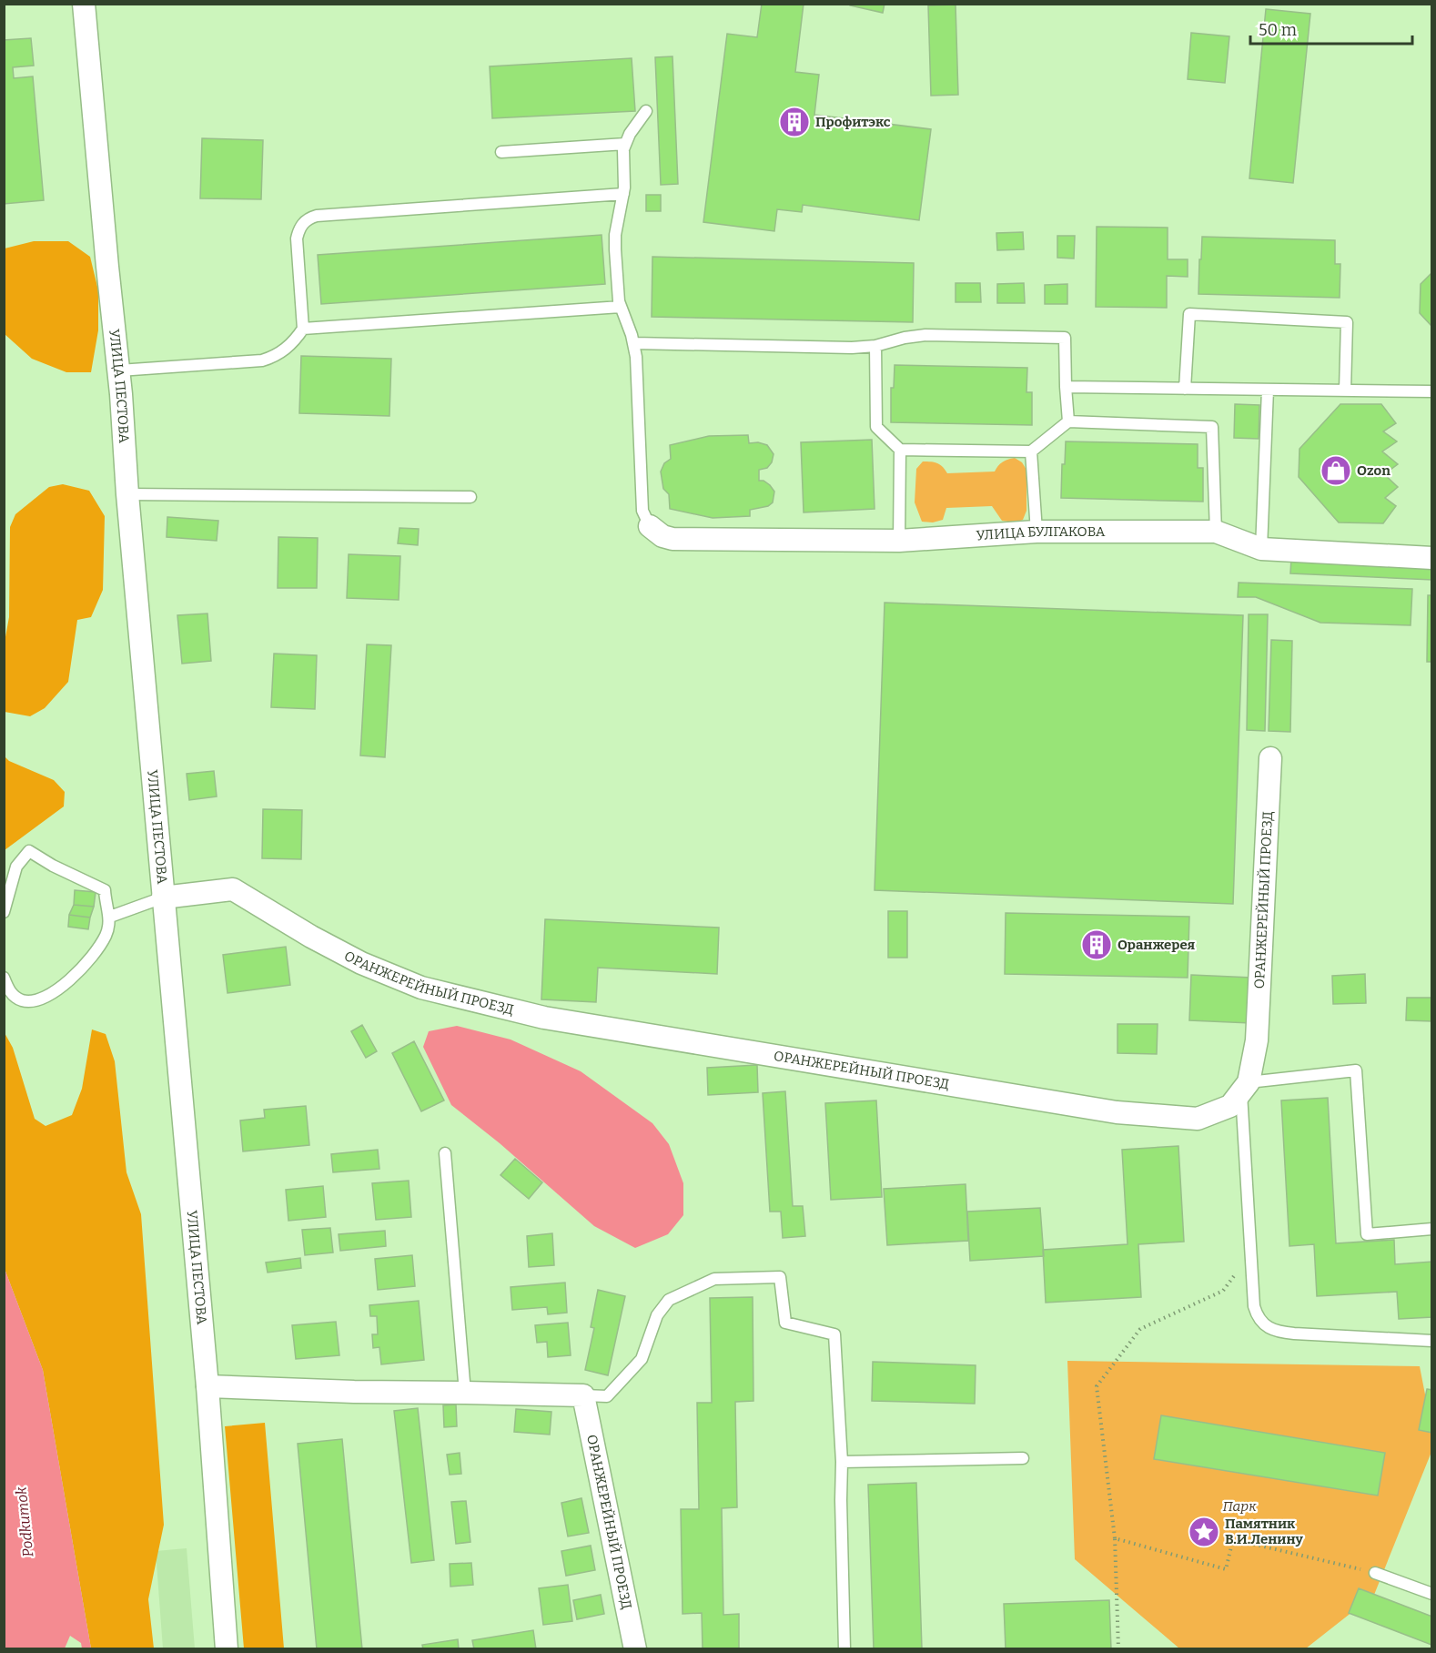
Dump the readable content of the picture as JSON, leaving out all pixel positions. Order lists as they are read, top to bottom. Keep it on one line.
{"streets":{"street":["УЛИЦА ПЕСТОВА","УЛИЦА БУЛГАКОВА","ОРАНЖЕРЕЙНЫЙ ПРОЕЗД"]},"crossings":[["УЛИЦА ПЕСТОВА","ОРАНЖЕРЕЙНЫЙ ПРОЕЗД"]],"water":["Podkumok"],"parks":["Парк"],"places":{"building":["Профитэкс","Оранжерея"],"shop":["Ozon"],"place":["Памятник В.И.Ленину"]},"scale_bar":"50 m"}
